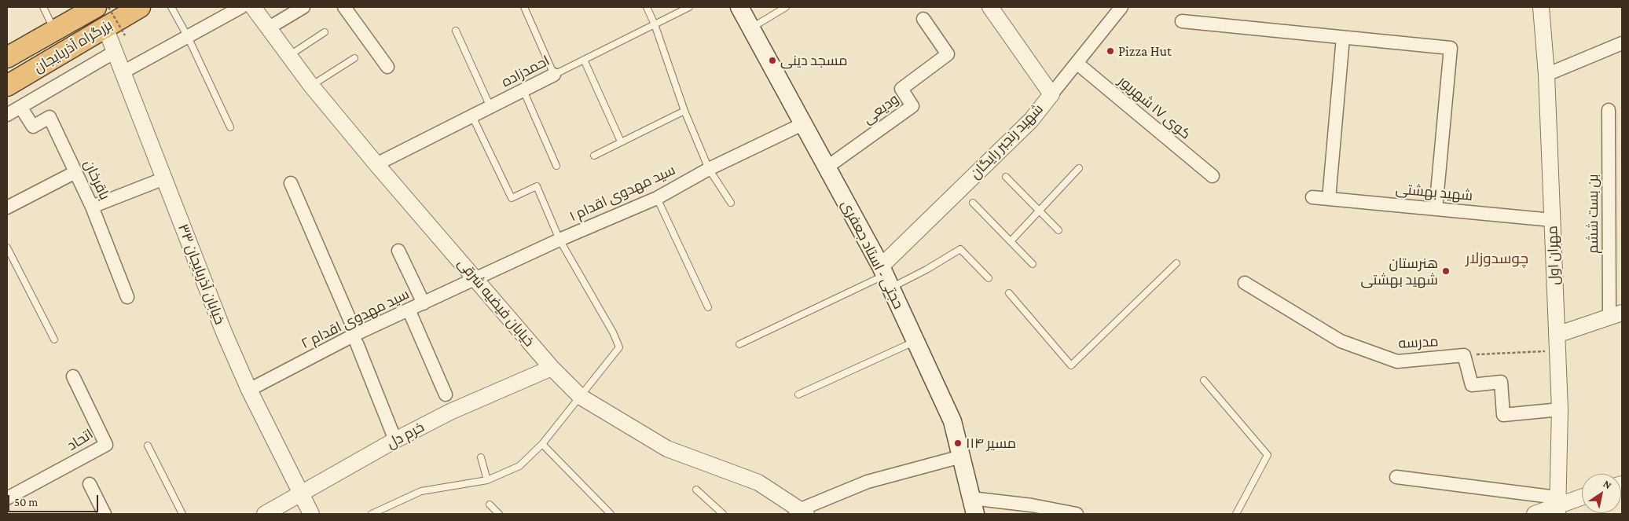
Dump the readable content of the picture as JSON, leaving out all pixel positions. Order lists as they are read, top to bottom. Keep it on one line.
{"streets":{"highway":["بزرگراه آذربایجان"],"main road":["حجتی - استاد جعفری"],"street":["احمدزاده","کوی ۱۷ شهریور","ودیعی","شهید رنجبر رایگان","باقرخان","شهید بهشتی","سید مهدوی اقدام ۱","بن بست ششم","مهران اول","خیابان آذربایجان ۳۳","خیابان فیضیه شرقی","سید مهدوی اقدام ۲","مدرسه","خرم دل","اتحاد"]},"crossings":[["بزرگراه آذربایجان","خیابان آذربایجان ۳۳"],["احمدزاده","خیابان فیضیه شرقی"],["کوی ۱۷ شهریور","شهید رنجبر رایگان"],["ودیعی","حجتی - استاد جعفری"],["شهید رنجبر رایگان","حجتی - استاد جعفری"],["شهید بهشتی","مهران اول"],["سید مهدوی اقدام ۱","حجتی - استاد جعفری"],["سید مهدوی اقدام ۱","خیابان فیضیه شرقی"],["سید مهدوی اقدام ۱","سید مهدوی اقدام ۲"],["خیابان آذربایجان ۳۳","سید مهدوی اقدام ۲"],["خیابان آذربایجان ۳۳","خرم دل"],["خیابان فیضیه شرقی","سید مهدوی اقدام ۲"],["خیابان فیضیه شرقی","خرم دل"]],"districts":["چوسدوزلار"],"places":["Pizza Hut","مسجد دینی","هنرستان شهید بهشتی","مسیر ۱۱۴"],"scale_bar":"50 m","north":"top right"}
